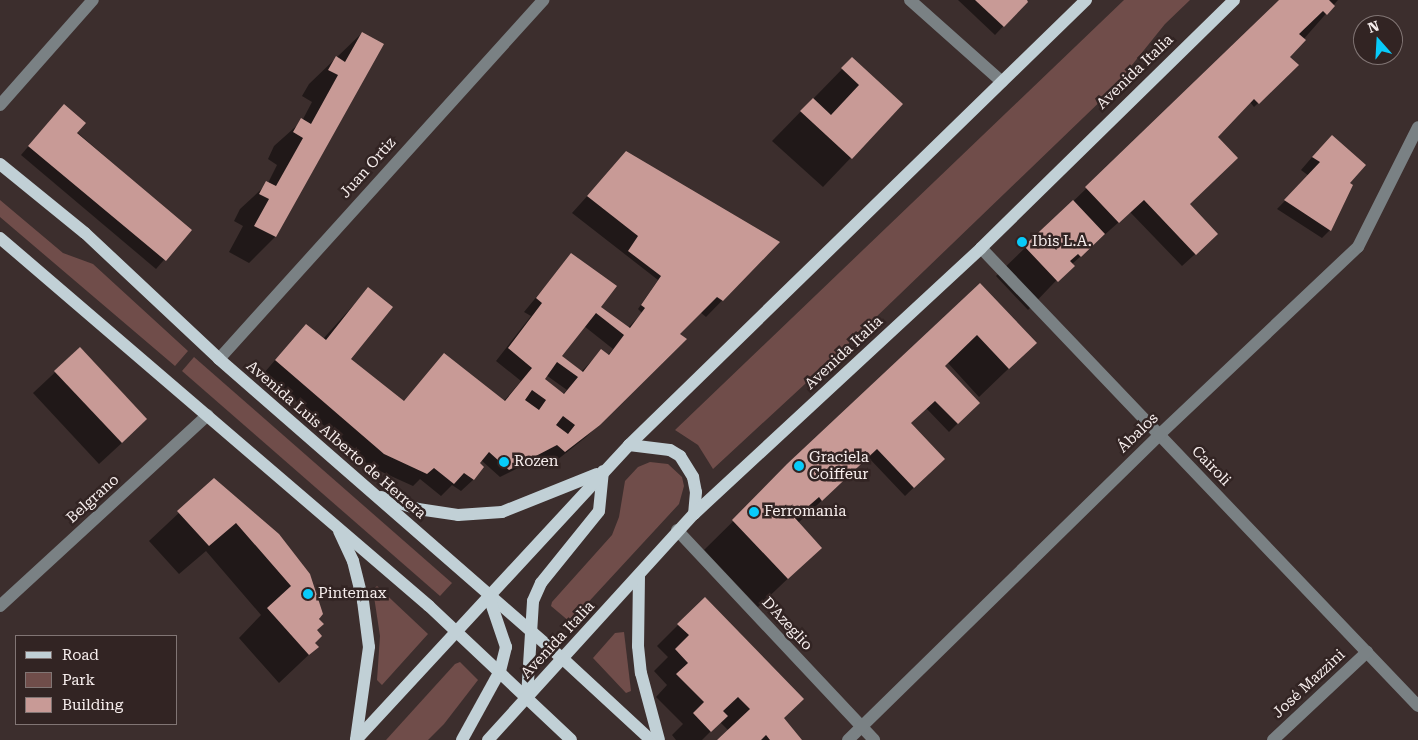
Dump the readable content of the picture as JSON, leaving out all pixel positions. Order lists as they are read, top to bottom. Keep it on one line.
{"streets":{"main road":["Avenida Italia","Avenida Luis Alberto de Herrera"],"street":["Juan Ortiz","Ábalos","Cairoli","Belgrano","D'Azeglio","José Mazzini"]},"crossings":[["Avenida Italia","Avenida Luis Alberto de Herrera"],["Avenida Italia","Cairoli"],["Avenida Italia","D'Azeglio"],["Juan Ortiz","Avenida Luis Alberto de Herrera"],["Ábalos","Cairoli"],["Ábalos","D'Azeglio"],["Cairoli","José Mazzini"]],"places":["Ibis L.A.","Rozen","Graciela Coiffeur","Ferromania","Pintemax"],"legend":["Road","Park","Building"],"north":"top"}
